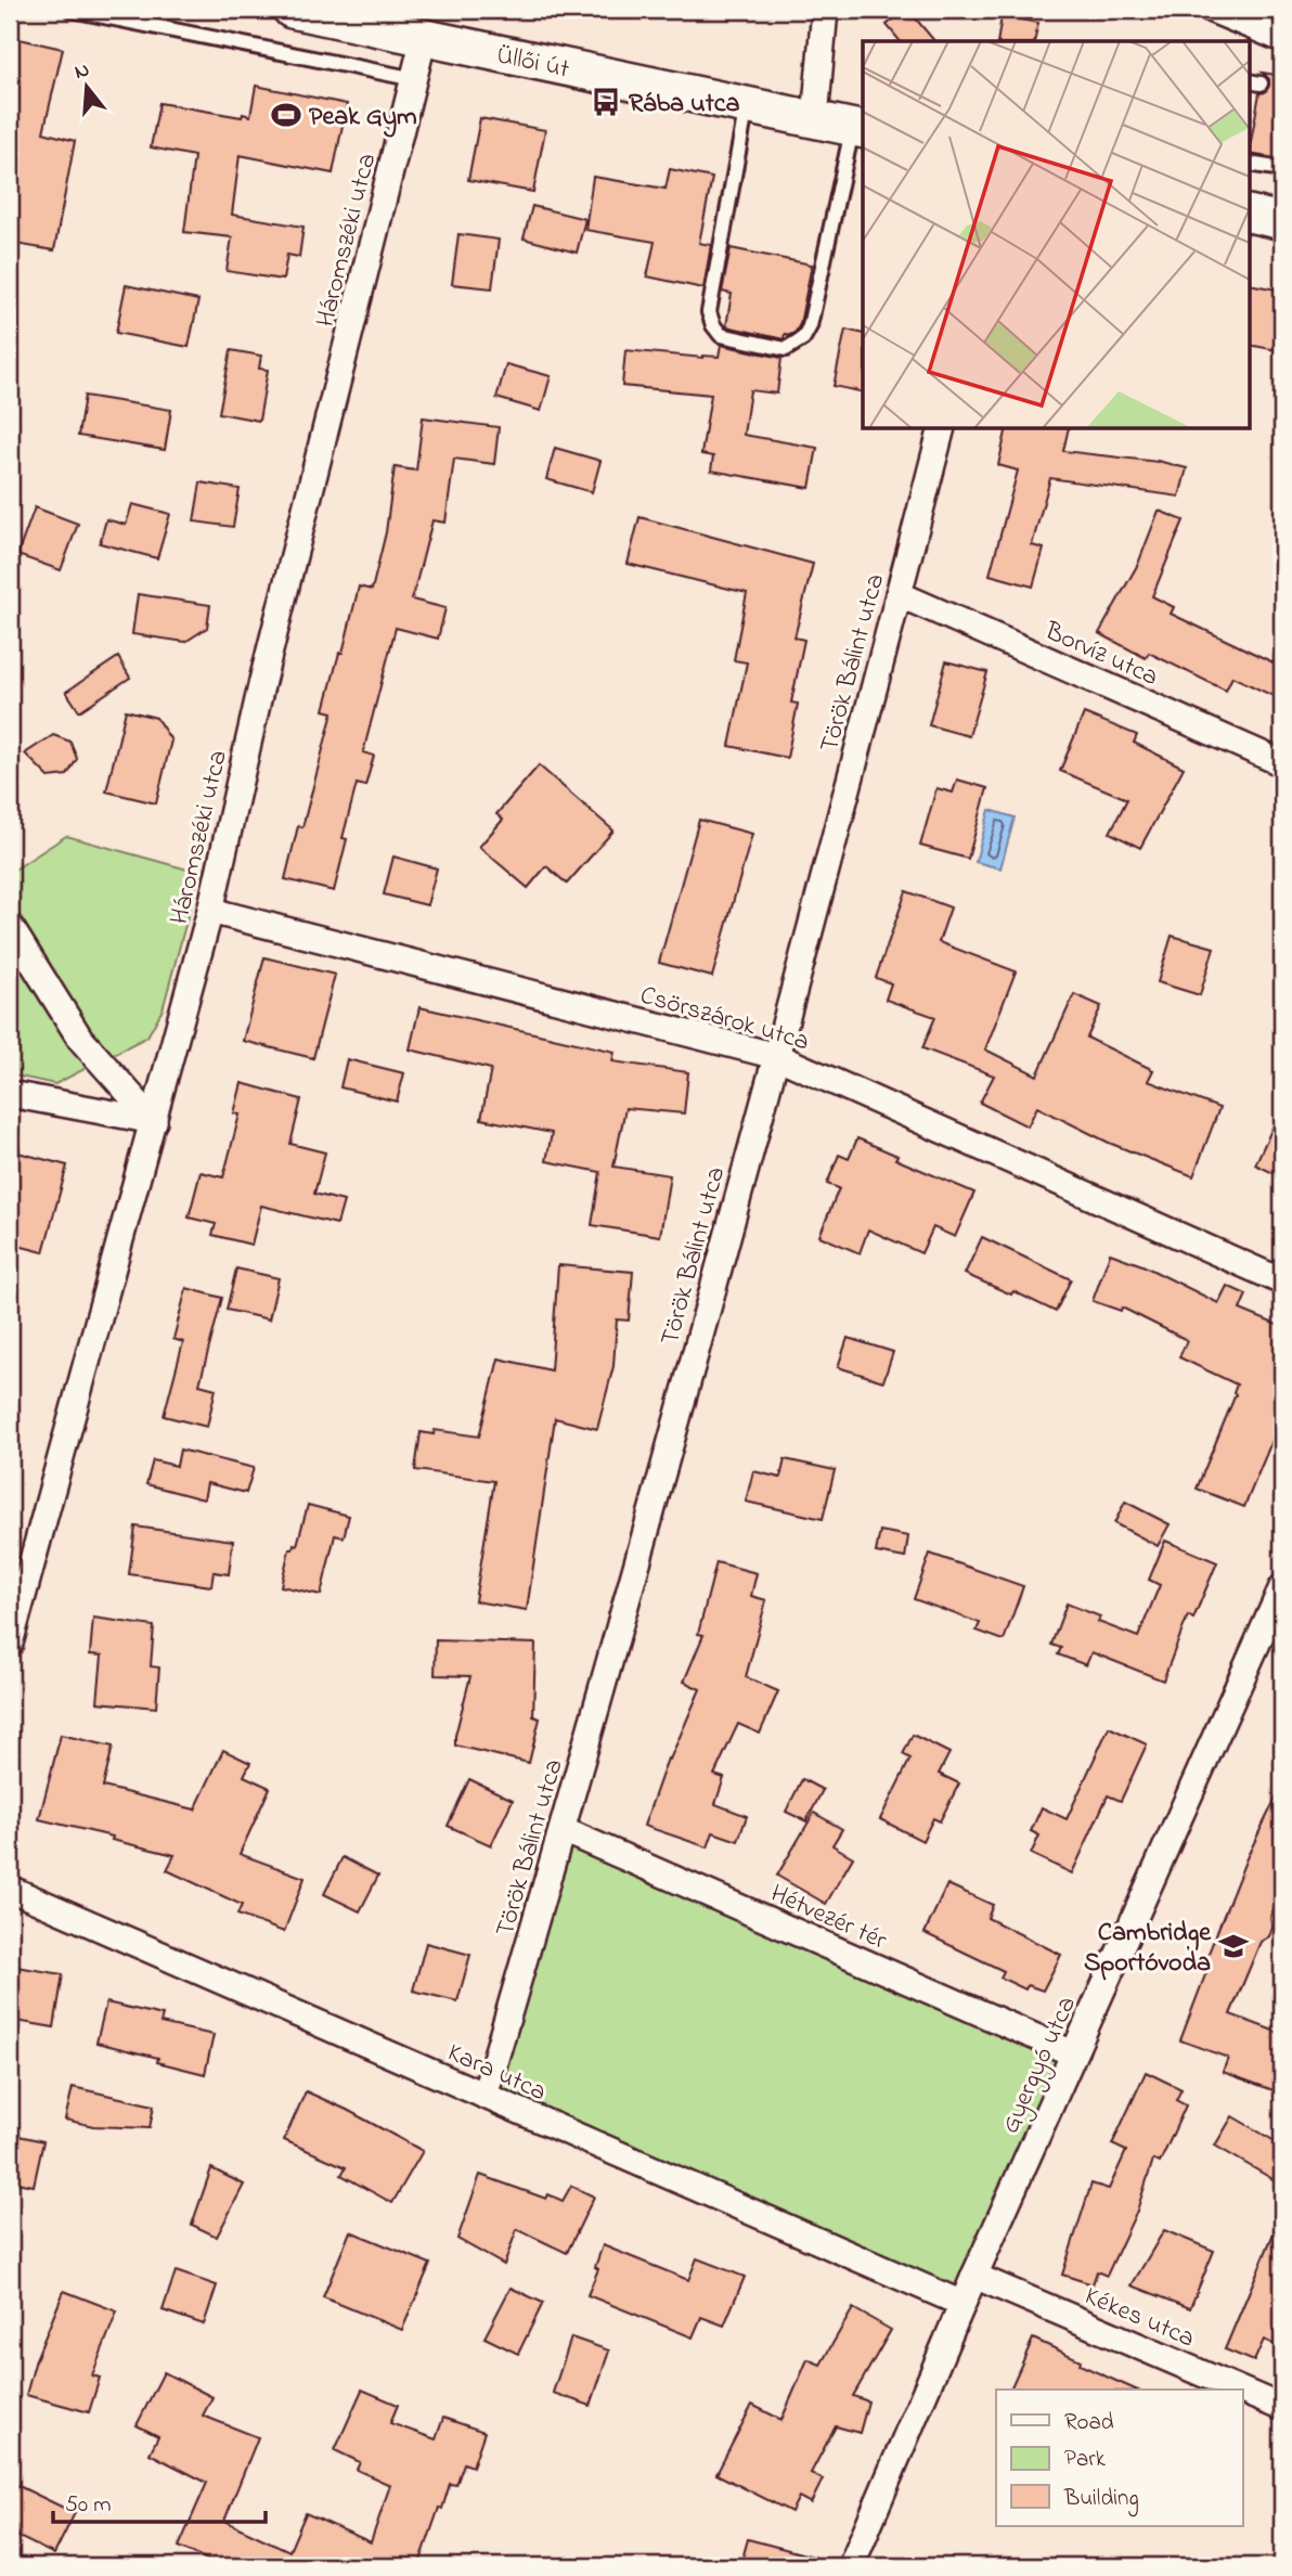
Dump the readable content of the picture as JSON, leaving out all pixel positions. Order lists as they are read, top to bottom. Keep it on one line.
{"streets":{"main road":["Üllői út"],"street":["Háromszéki utca","Borvíz utca","Török Bálint utca","Csörszárok utca","Hétvezér tér","Gyergyó utca","Kara utca","Kékes utca"]},"crossings":[["Üllői út","Háromszéki utca"],["Háromszéki utca","Csörszárok utca"],["Borvíz utca","Török Bálint utca"],["Török Bálint utca","Csörszárok utca"],["Török Bálint utca","Hétvezér tér"],["Török Bálint utca","Kara utca"],["Hétvezér tér","Gyergyó utca"],["Gyergyó utca","Kara utca"],["Gyergyó utca","Kékes utca"]],"places":{"bus stop":["Rába utca"],"sports":["Peak Gym"],"school or university":["Cambridge Sportóvoda"]},"legend":["Road","Park","Building"],"scale_bar":"50 m","north":"top"}
